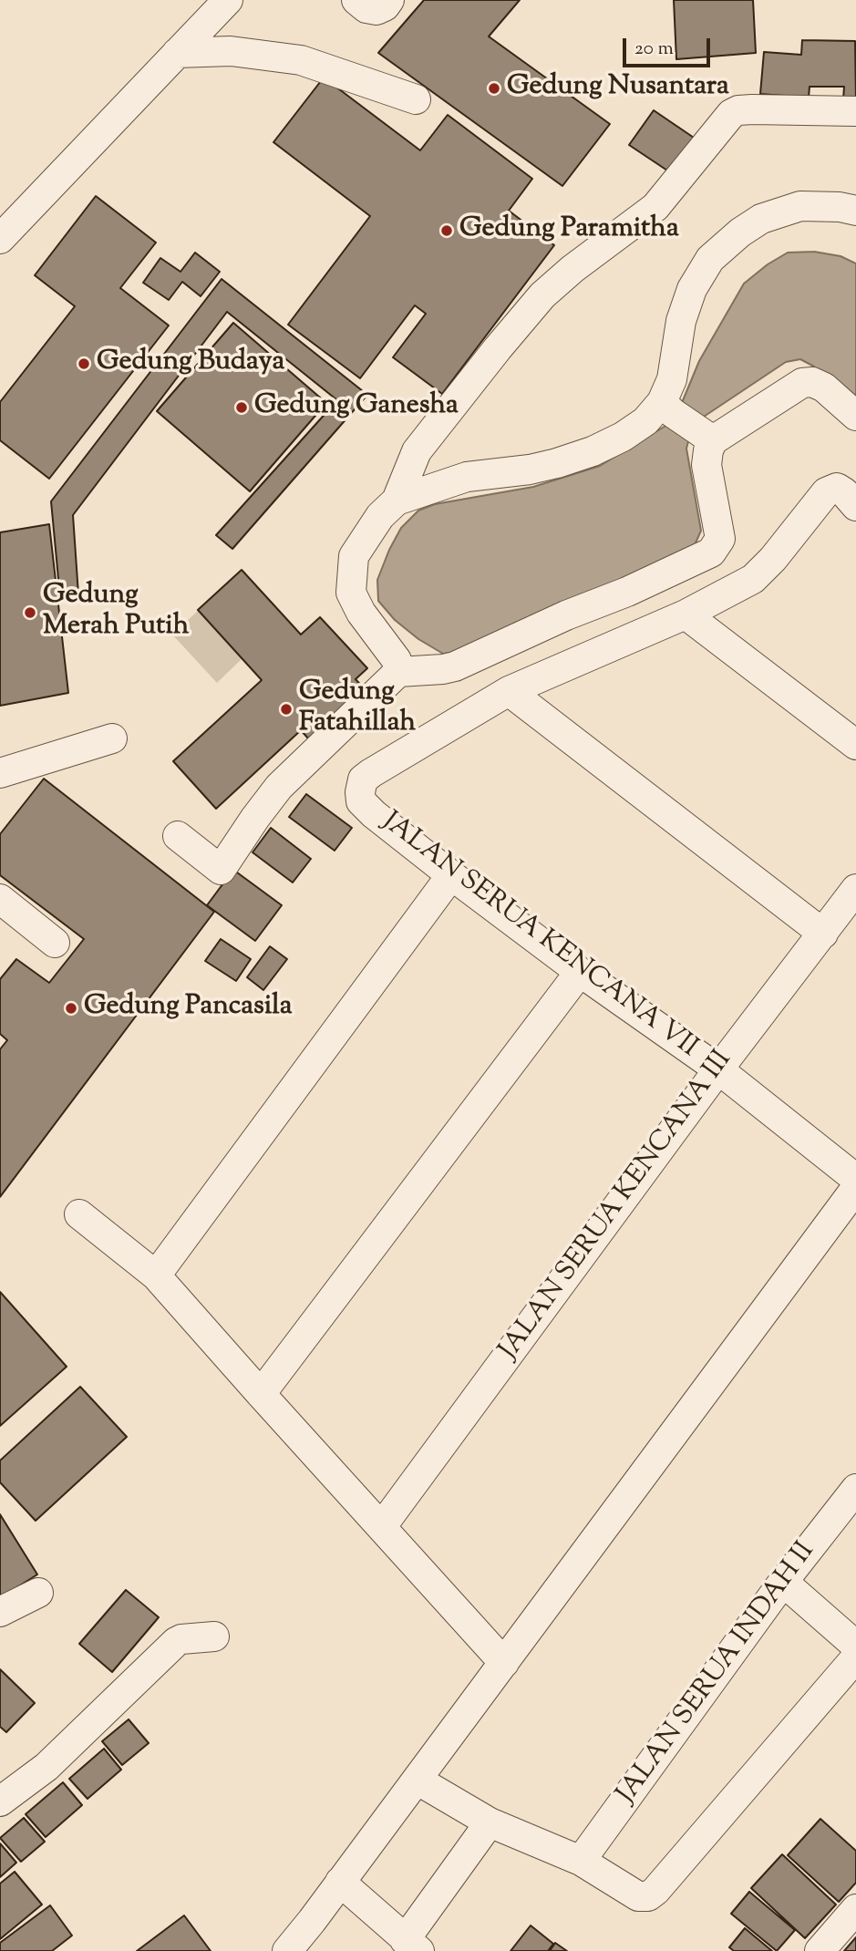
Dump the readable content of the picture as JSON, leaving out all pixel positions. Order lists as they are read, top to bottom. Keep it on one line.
{"streets":{"street":["JALAN SERUA KENCANA VII","JALAN SERUA KENCANA III","JALAN SERUA INDAH II"]},"crossings":[["JALAN SERUA KENCANA VII","JALAN SERUA KENCANA III"]],"places":["Gedung Nusantara","Gedung Paramitha","Gedung Budaya","Gedung Ganesha","Gedung Merah Putih","Gedung Fatahillah","Gedung Pancasila"],"scale_bar":"20 m"}
